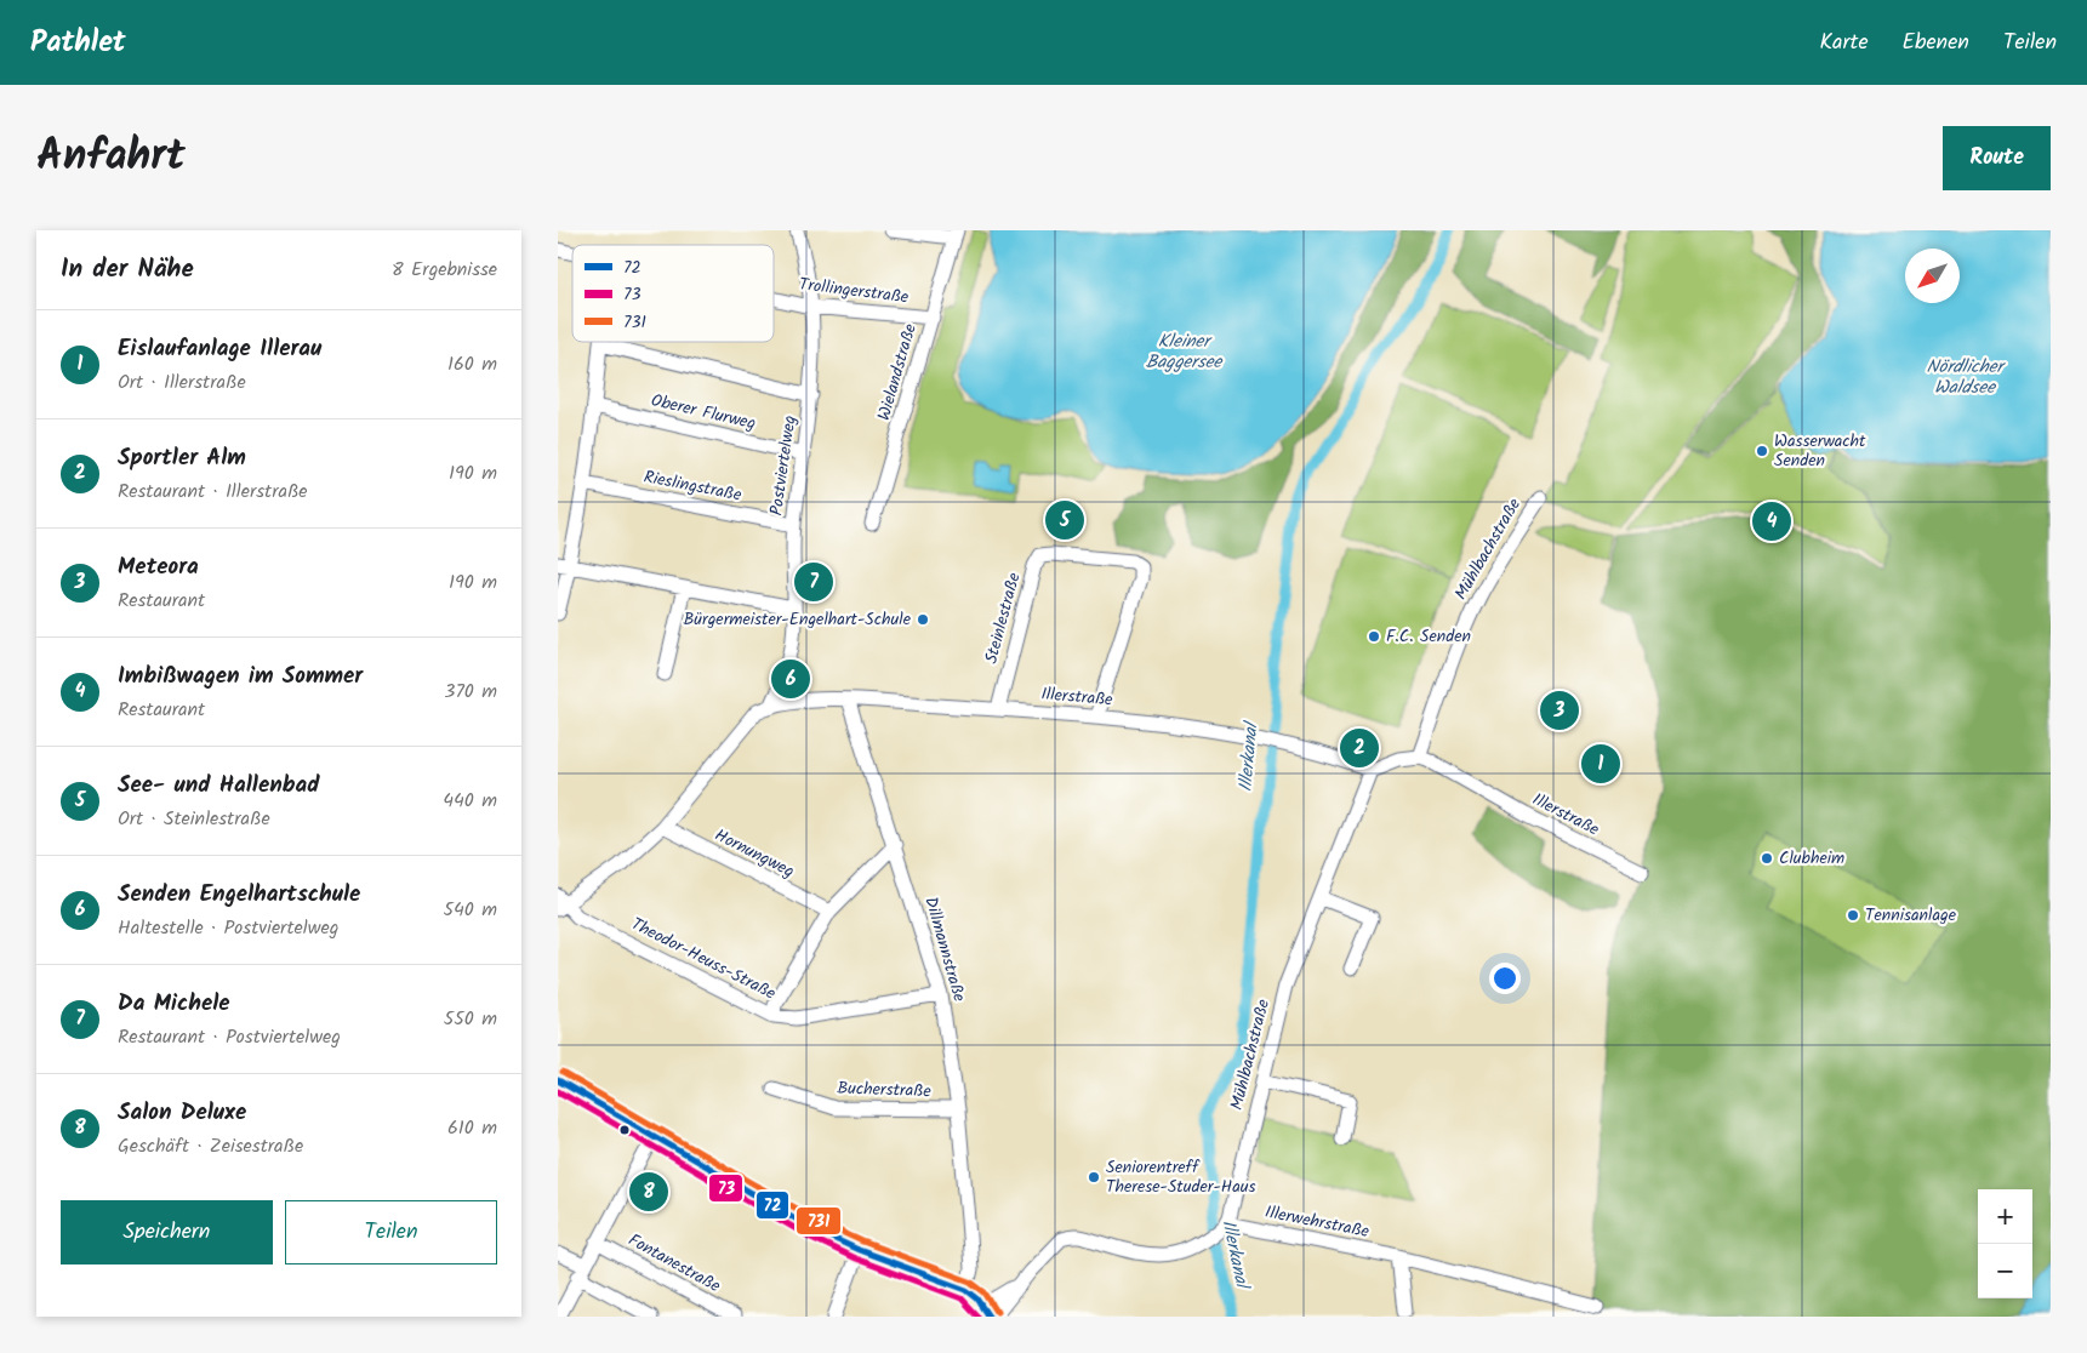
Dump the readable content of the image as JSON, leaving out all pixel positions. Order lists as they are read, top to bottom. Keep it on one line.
{"streets":{"street":["Trollingerstraße","Wielandstraße","Oberer Flurweg","Postviertelweg","Rieslingstraße","Mühlbachstraße","Steinlestraße","Illerstraße","Hornungweg","Dillmannstraße","Theodor-Heuss-Straße","Bucherstraße","Illerwehrstraße","Fontanestraße"]},"crossings":[["Trollingerstraße","Wielandstraße"],["Trollingerstraße","Postviertelweg"],["Oberer Flurweg","Postviertelweg"],["Postviertelweg","Rieslingstraße"],["Postviertelweg","Illerstraße"],["Mühlbachstraße","Illerstraße"],["Mühlbachstraße","Illerwehrstraße"],["Steinlestraße","Illerstraße"],["Illerstraße","Dillmannstraße"],["Dillmannstraße","Theodor-Heuss-Straße"],["Dillmannstraße","Bucherstraße"]],"water":["Kleiner Baggersee","Nördlicher Waldsee","Illerkanal"],"places":["Wasserwacht Senden","Bürgermeister-Engelhart-Schule","F.C. Senden","Clubheim","Tennisanlage","Seniorentreff Therese-Studer-Haus"],"lines":["transit line 731","transit line 72","transit line 73"],"legend":["72","73","731"],"north":"bottom left","page":{"header":"Pathlet","nav":["Karte","Ebenen","Teilen"],"title":"Anfahrt","buttons":["Route",["Speichern","Teilen"]],"heading":["In der Nähe","8 Ergebnisse"],"list":[{"mark":"1","name":"Eislaufanlage Illerau","note":"Ort · Illerstraße","value":"160 m"},{"mark":"2","name":"Sportler Alm","note":"Restaurant · Illerstraße","value":"190 m"},{"mark":"3","name":"Meteora","note":"Restaurant","value":"190 m"},{"mark":"4","name":"Imbißwagen im Sommer","note":"Restaurant","value":"370 m"},{"mark":"5","name":"See- und Hallenbad","note":"Ort · Steinlestraße","value":"440 m"},{"mark":"6","name":"Senden Engelhartschule","note":"Haltestelle · Postviertelweg","value":"540 m"},{"mark":"7","name":"Da Michele","note":"Restaurant · Postviertelweg","value":"550 m"},{"mark":"8","name":"Salon Deluxe","note":"Geschäft · Zeisestraße","value":"610 m"}],"pins":["5","4","7","6","3","2","1","8"],"map_buttons":["+","−"]}}
